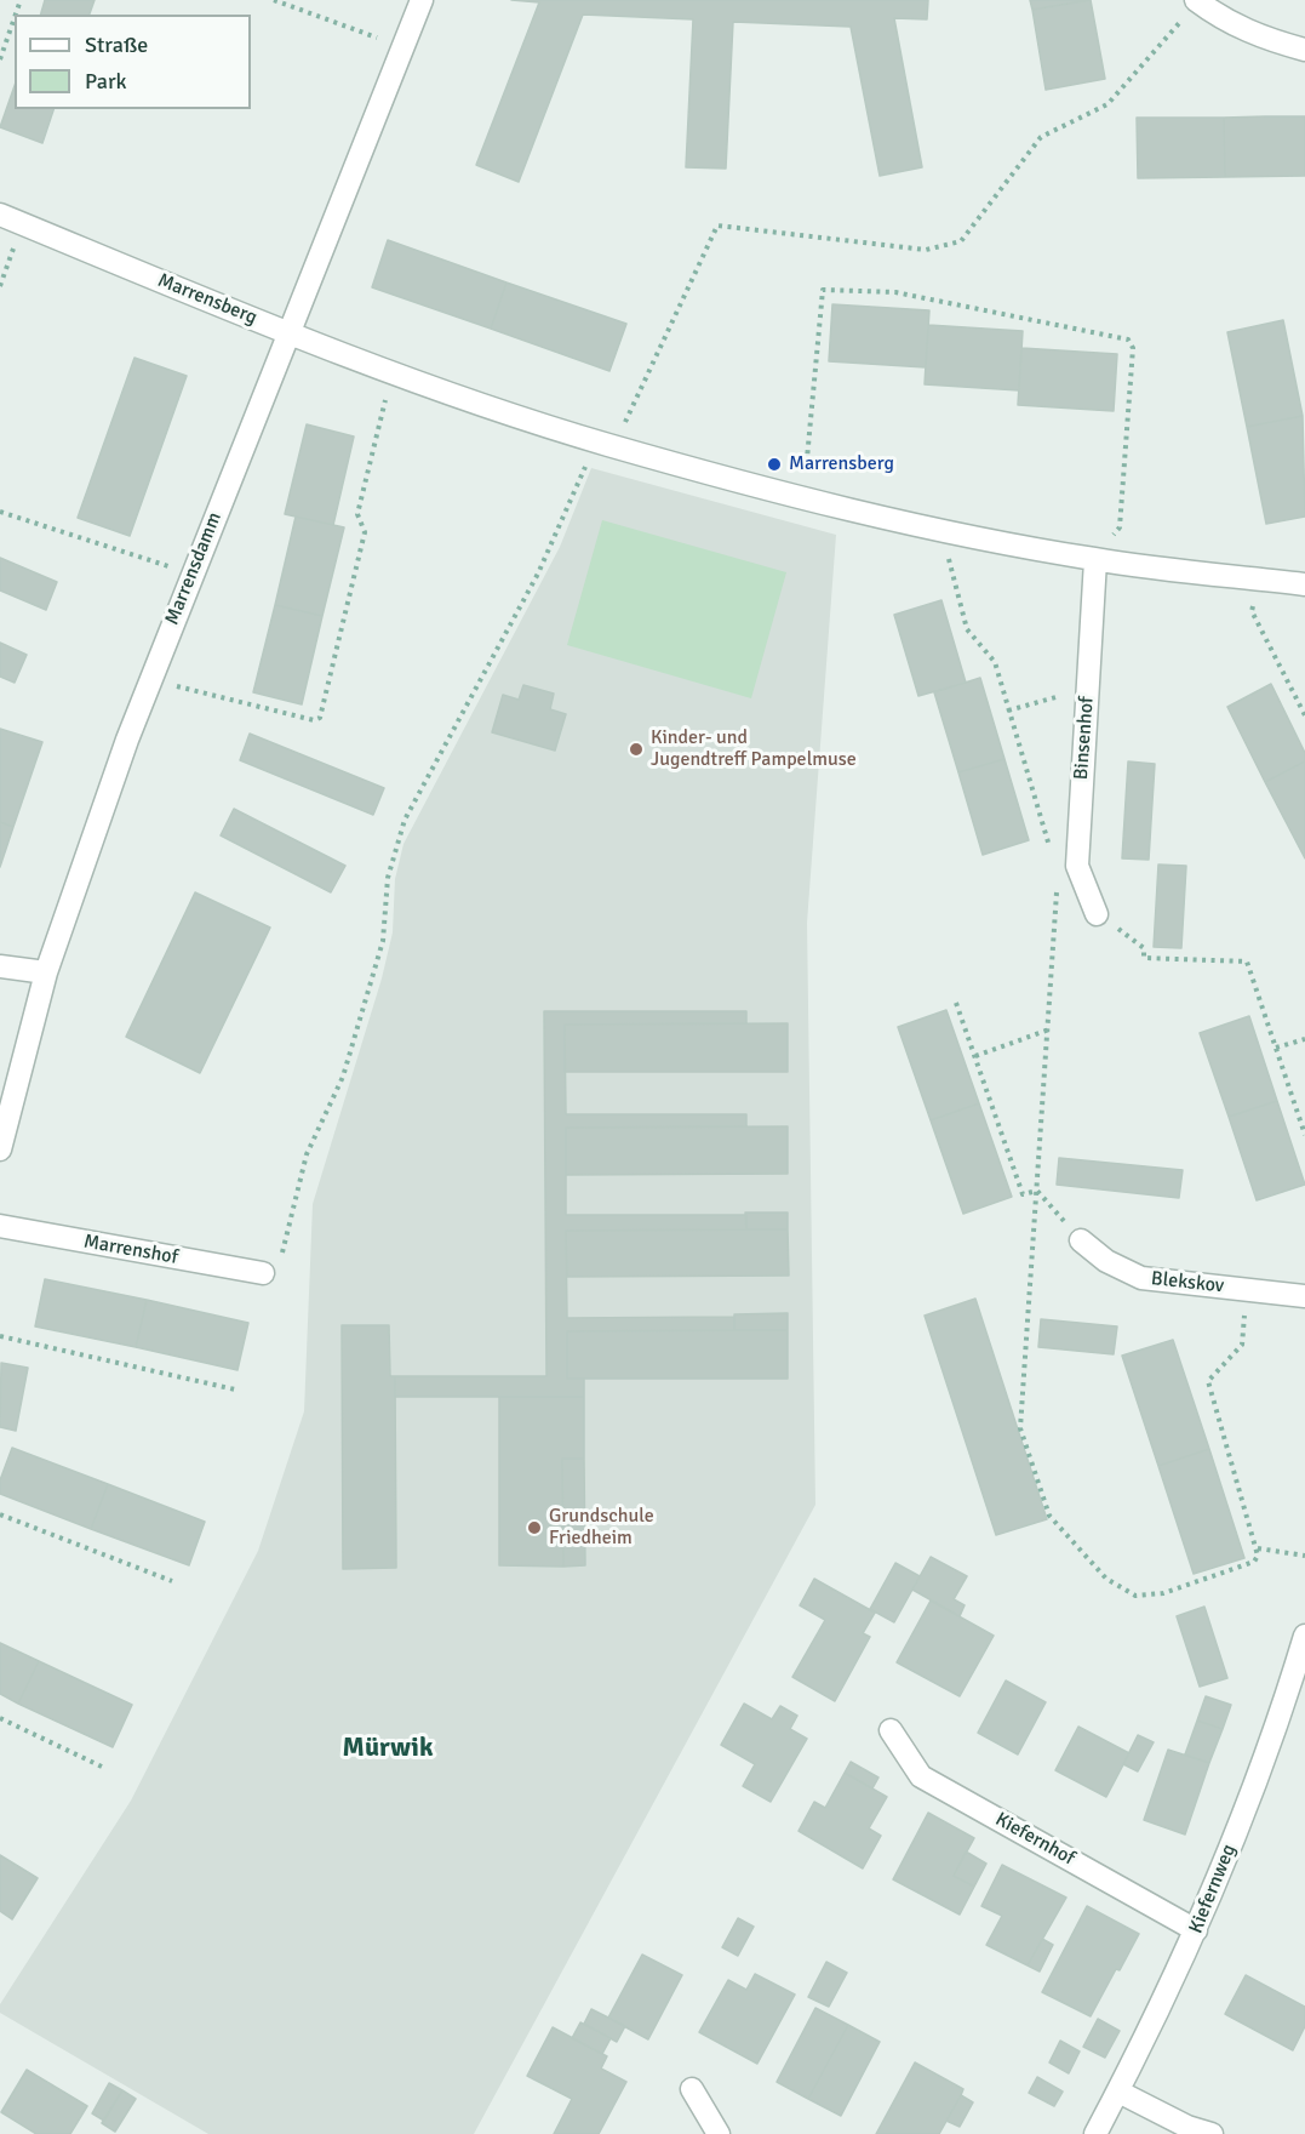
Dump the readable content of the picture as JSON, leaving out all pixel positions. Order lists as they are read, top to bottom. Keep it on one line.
{"streets":{"street":["Marrensberg","Marrensdamm","Binsenhof","Marrenshof","Blekskov","Kiefernhof","Kiefernweg"]},"crossings":[["Marrensberg","Marrensdamm"],["Marrensberg","Binsenhof"],["Kiefernhof","Kiefernweg"]],"districts":["Mürwik"],"places":["Marrensberg","Kinder- und Jugendtreff Pampelmuse","Grundschule Friedheim"],"legend":["Straße","Park"]}
